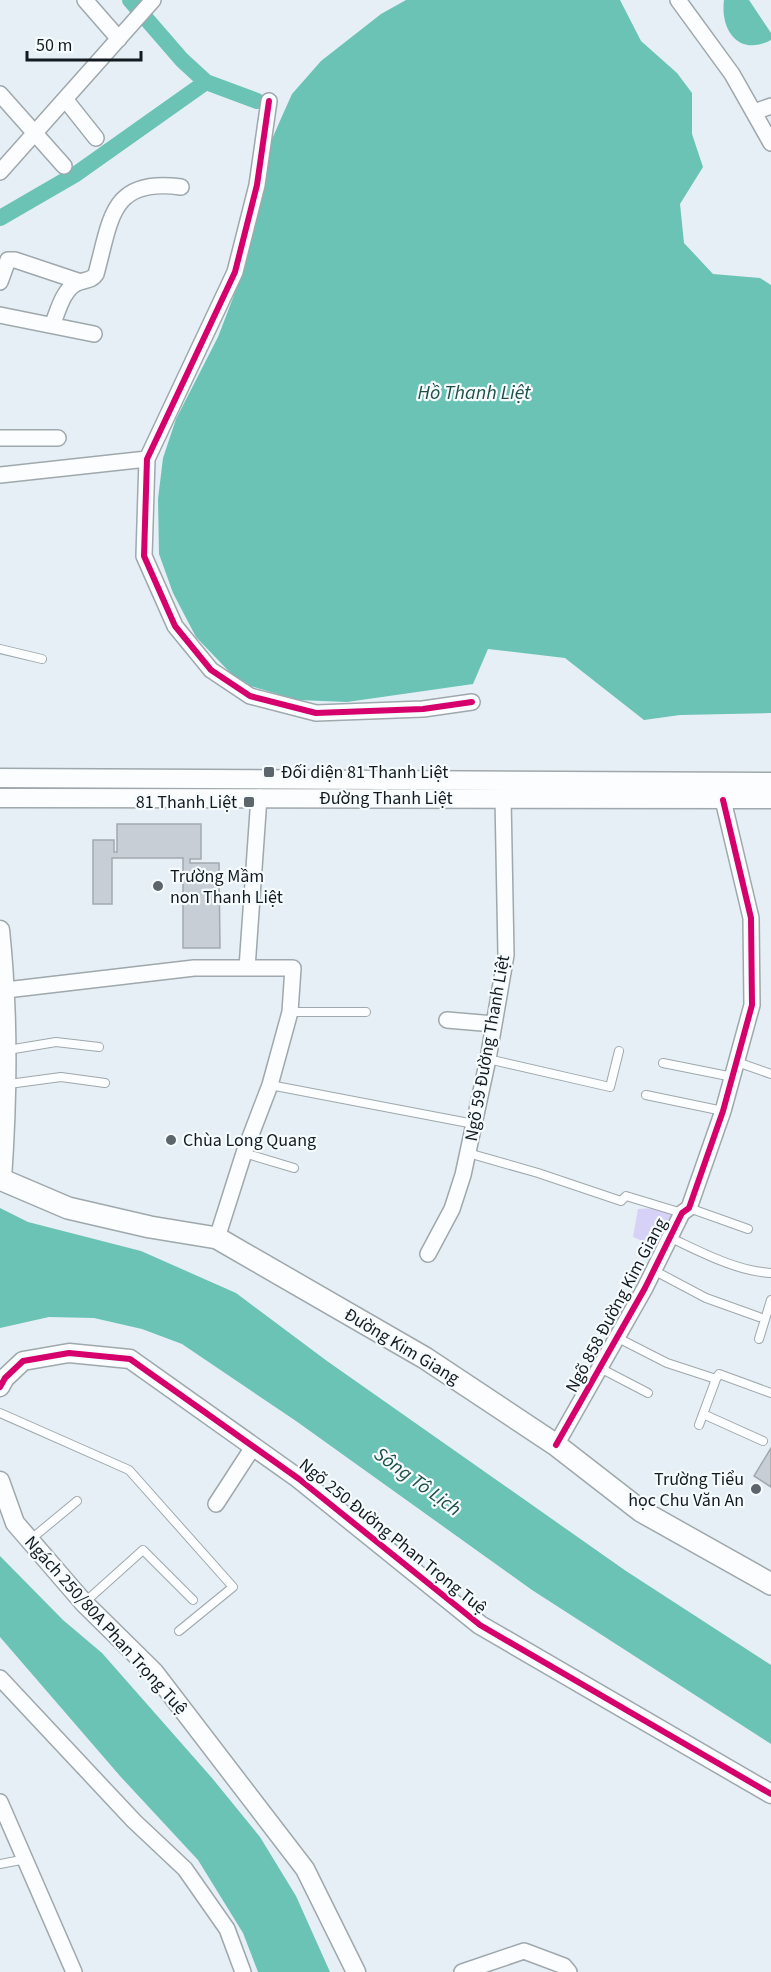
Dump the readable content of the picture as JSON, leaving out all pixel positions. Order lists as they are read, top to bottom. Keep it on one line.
{"streets":{"main road":["Đường Kim Giang"],"street":["Đường Thanh Liệt","Ngõ 59 Đường Thanh Liệt","Ngõ 858 Đường Kim Giang","Ngõ 250 Đường Phan Trọng Tuệ","Ngách 250/80A Phan Trọng Tuệ"]},"crossings":[["Đường Thanh Liệt","Ngõ 59 Đường Thanh Liệt"],["Đường Thanh Liệt","Ngõ 858 Đường Kim Giang"],["Ngõ 858 Đường Kim Giang","Đường Kim Giang"]],"water":["Hồ Thanh Liệt","Sông Tô Lịch"],"places":{"transit":["Đối diện 81 Thanh Liệt","81 Thanh Liệt"],"other":["Trường Mầm non Thanh Liệt","Chùa Long Quang","Trường Tiểu học Chu Văn An"]},"scale_bar":"50 m"}
